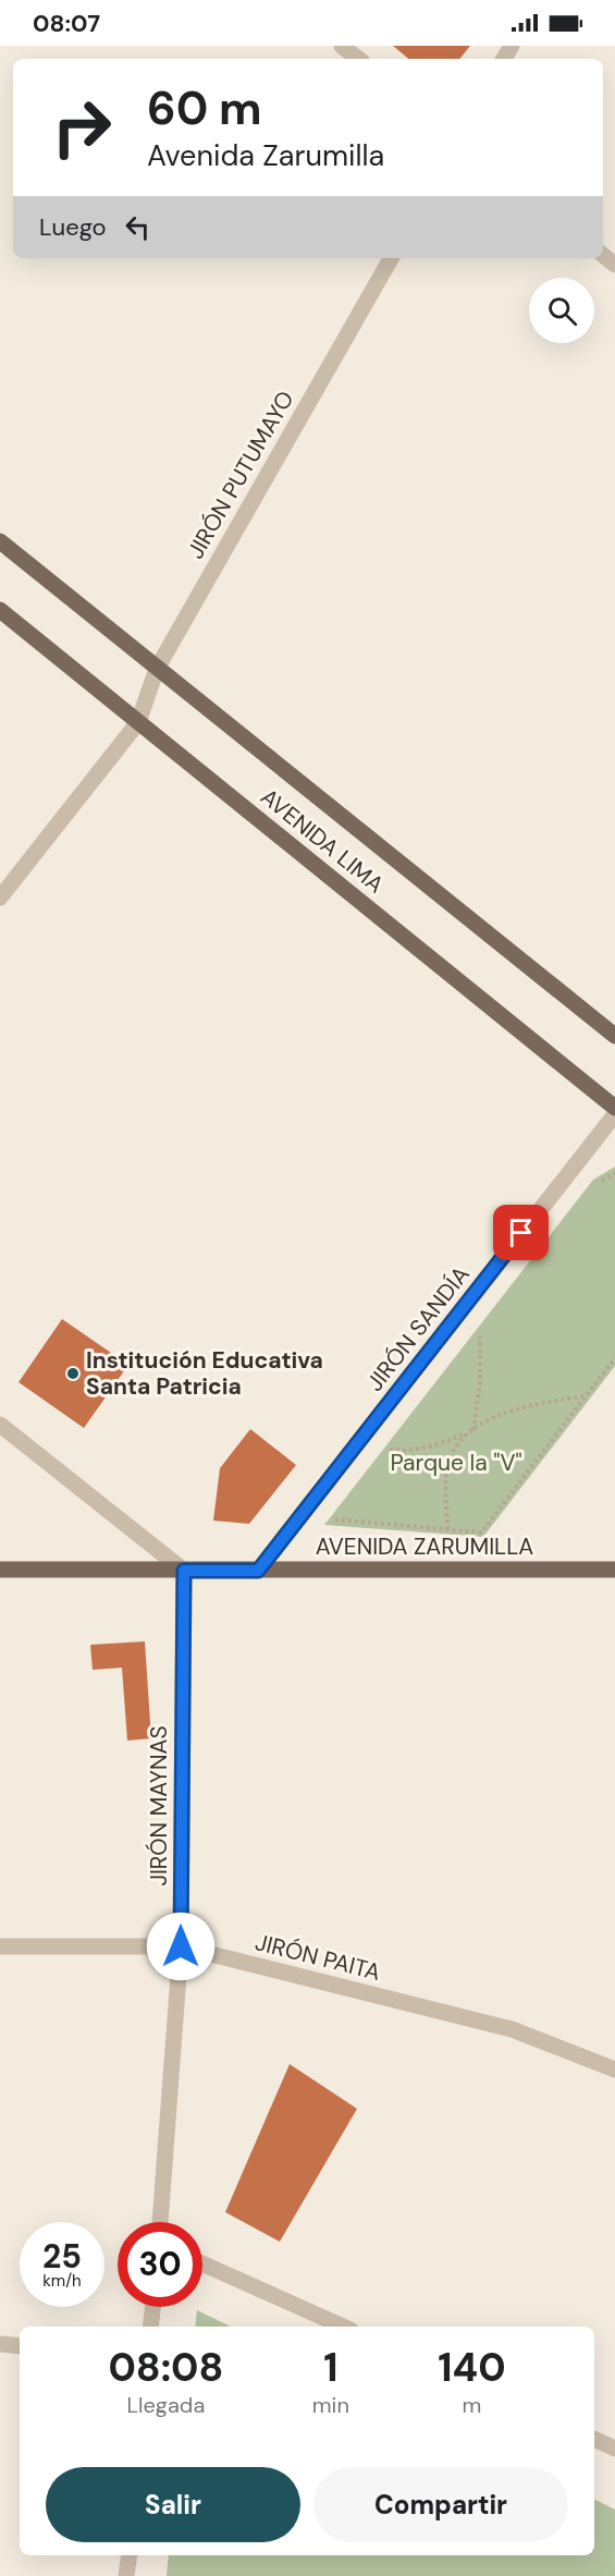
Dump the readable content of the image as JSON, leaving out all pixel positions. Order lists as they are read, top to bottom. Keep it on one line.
{"streets":{"main road":["AVENIDA LIMA","AVENIDA ZARUMILLA"],"street":["JIRÓN PUTUMAYO","JIRÓN SANDÍA","JIRÓN MAYNAS","JIRÓN PAITA"]},"crossings":[["JIRÓN PUTUMAYO","AVENIDA LIMA"],["JIRÓN SANDÍA","AVENIDA ZARUMILLA"],["AVENIDA ZARUMILLA","JIRÓN MAYNAS"],["JIRÓN MAYNAS","JIRÓN PAITA"]],"parks":["Parque la \"V\""],"places":["Institución Educativa Santa Patricia"],"page":{"status":"08:07","turn":["60 m","Avenida Zarumilla"],"then":"Luego","speed":"25 km/h","limit":"30","eta":["08:08","Llegada","1","min","140","m"],"buttons":["Salir","Compartir"]}}
